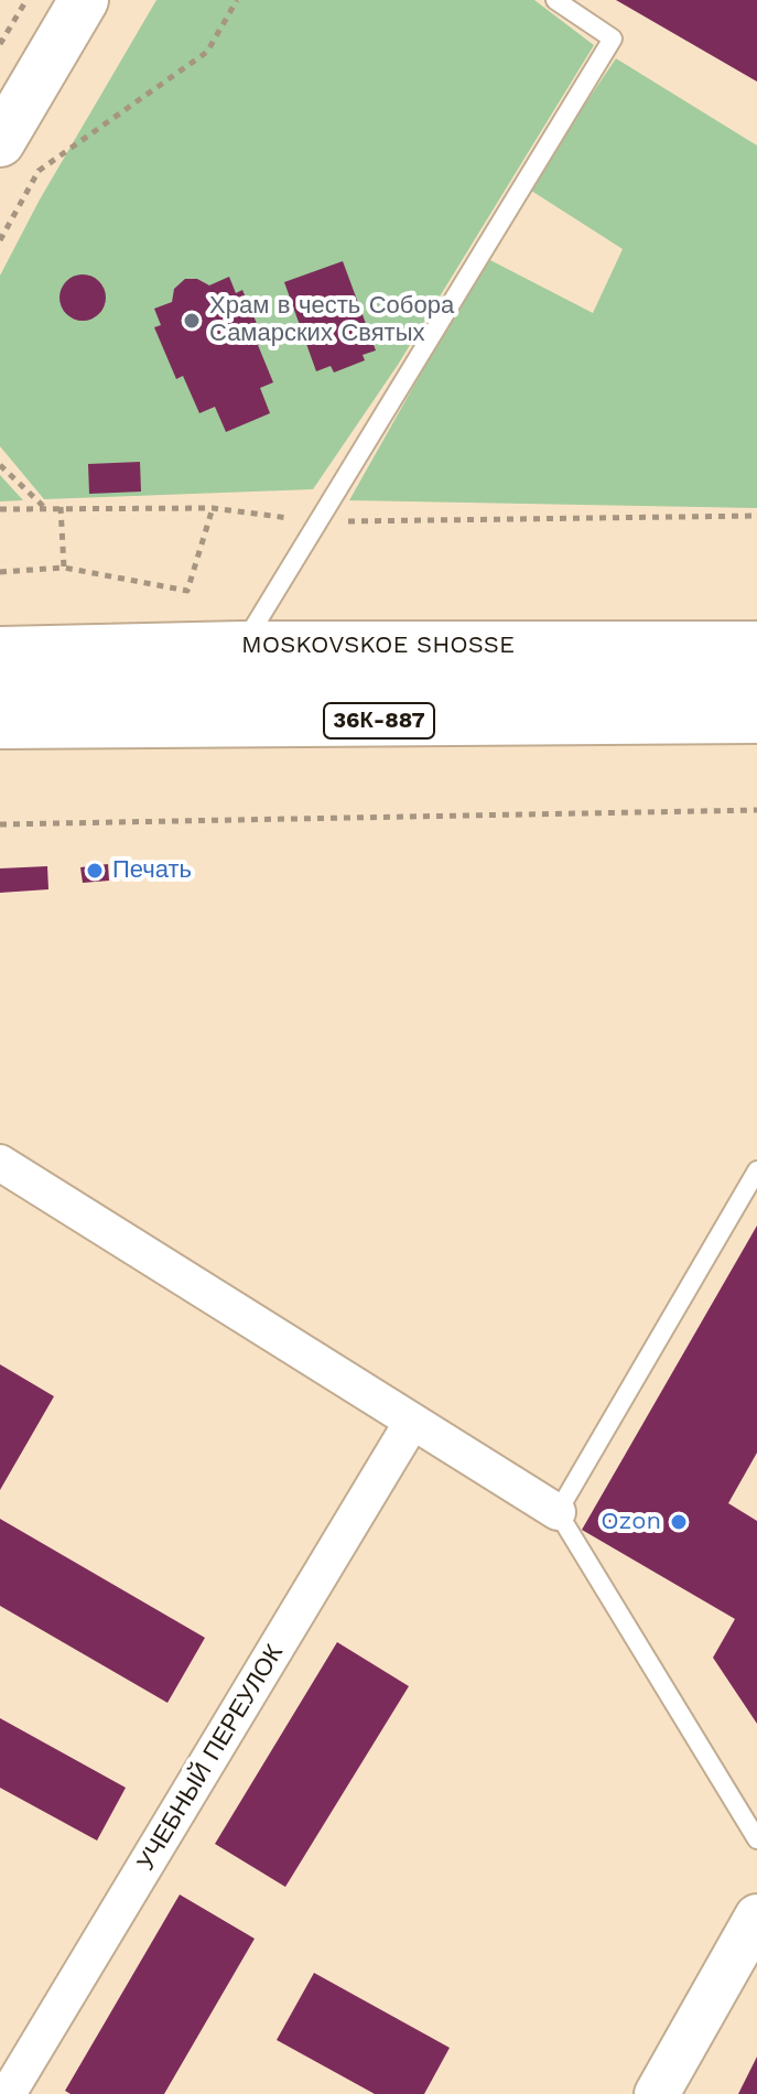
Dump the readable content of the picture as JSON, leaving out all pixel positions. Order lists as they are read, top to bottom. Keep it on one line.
{"streets":{"main road":["MOSKOVSKOE SHOSSE","36К-887"],"street":["УЧЕБНЫЙ ПЕРЕУЛОК"]},"places":["Храм в честь Собора Самарских Святых","Печать","Ozon"]}
